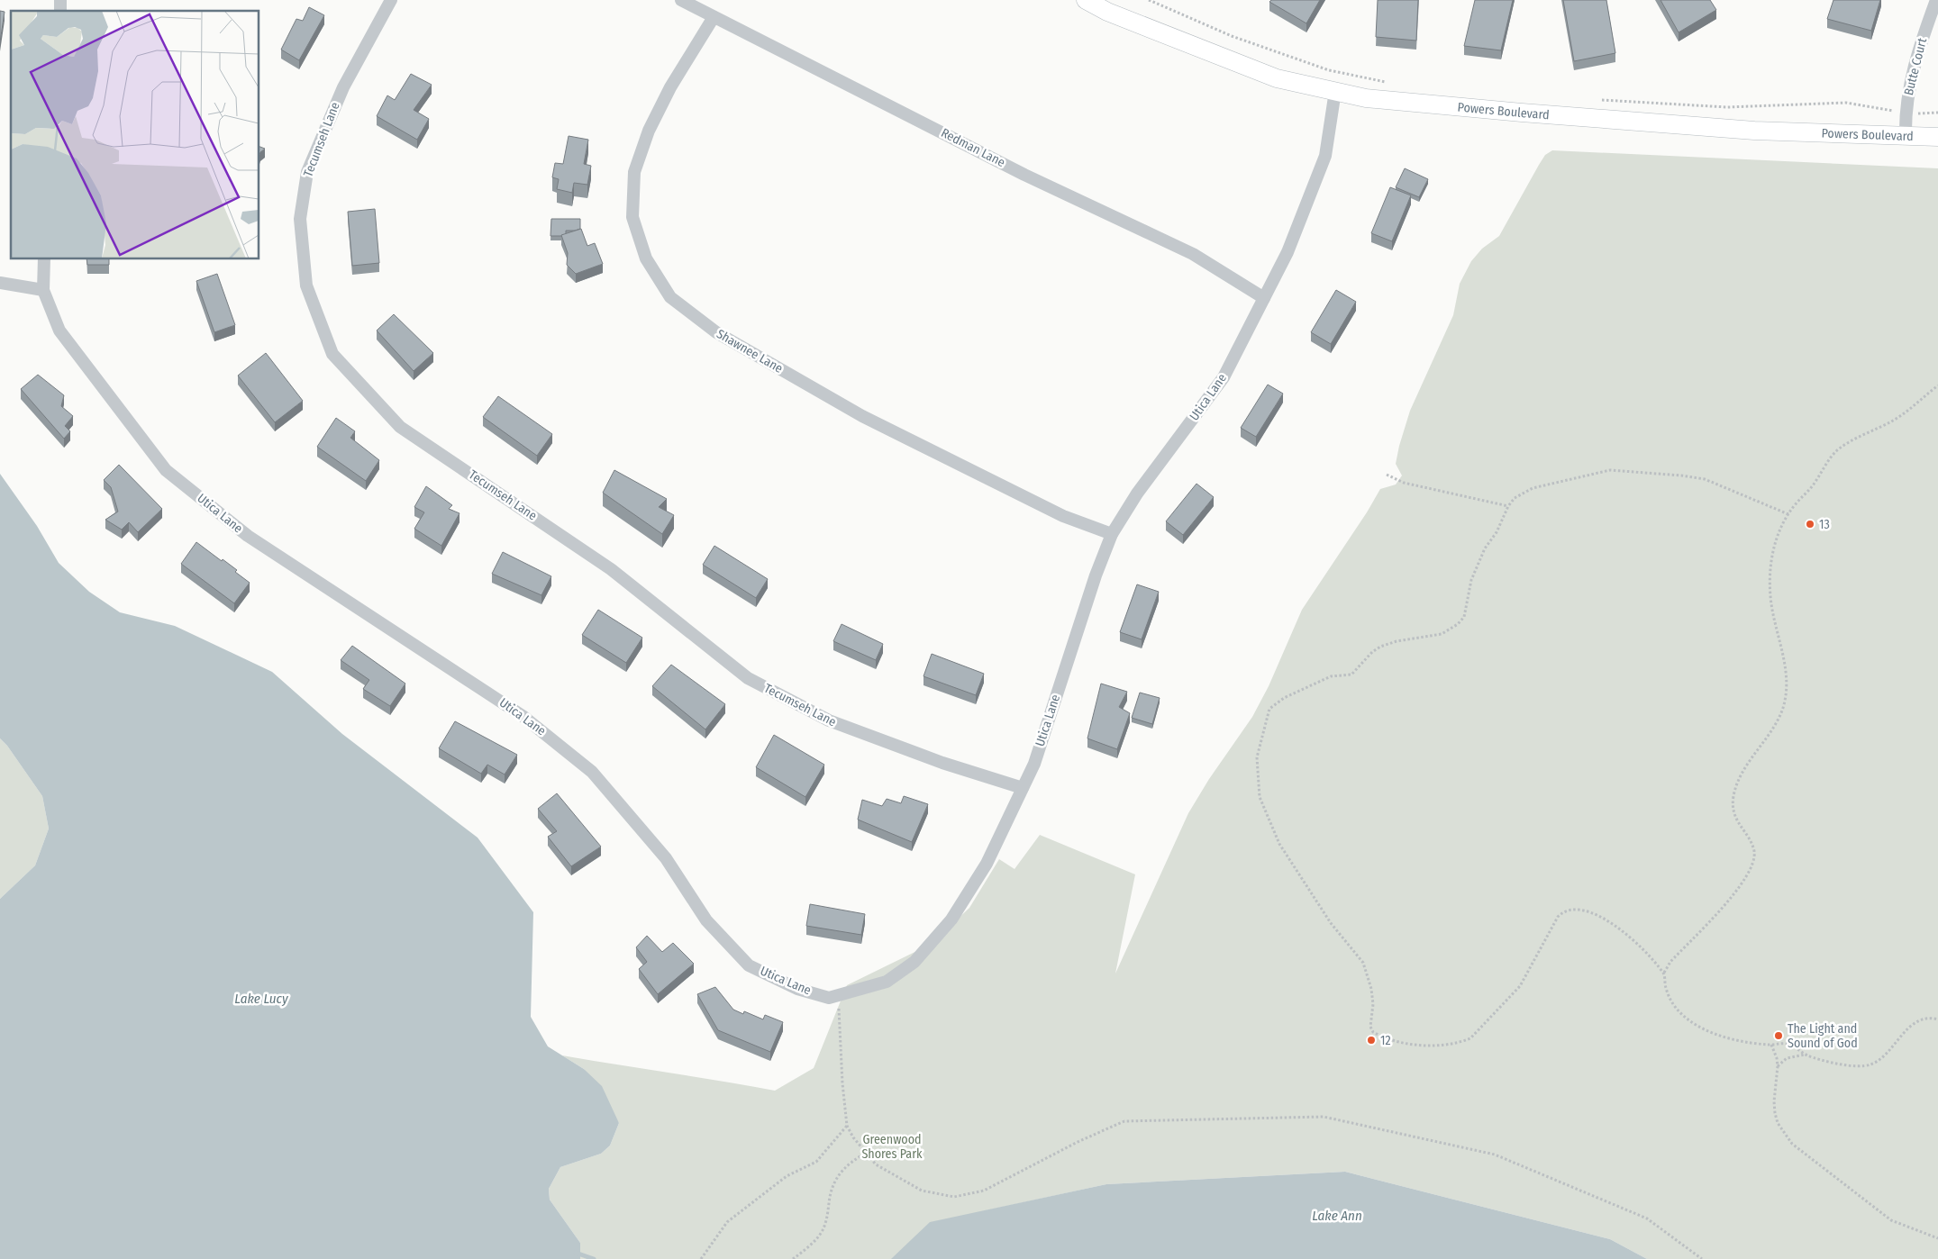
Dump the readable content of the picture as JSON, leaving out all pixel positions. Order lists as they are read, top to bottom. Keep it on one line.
{"streets":{"main road":["Powers Boulevard"],"street":["Butte Court","Tecumseh Lane","Redman Lane","Shawnee Lane","Utica Lane"]},"crossings":[["Butte Court","Powers Boulevard"],["Powers Boulevard","Utica Lane"],["Tecumseh Lane","Utica Lane"],["Redman Lane","Shawnee Lane"],["Redman Lane","Utica Lane"],["Shawnee Lane","Utica Lane"]],"water":["Lake Lucy","Lake Ann"],"parks":["Greenwood Shores Park"],"places":["13","The Light and Sound of God","12"]}
